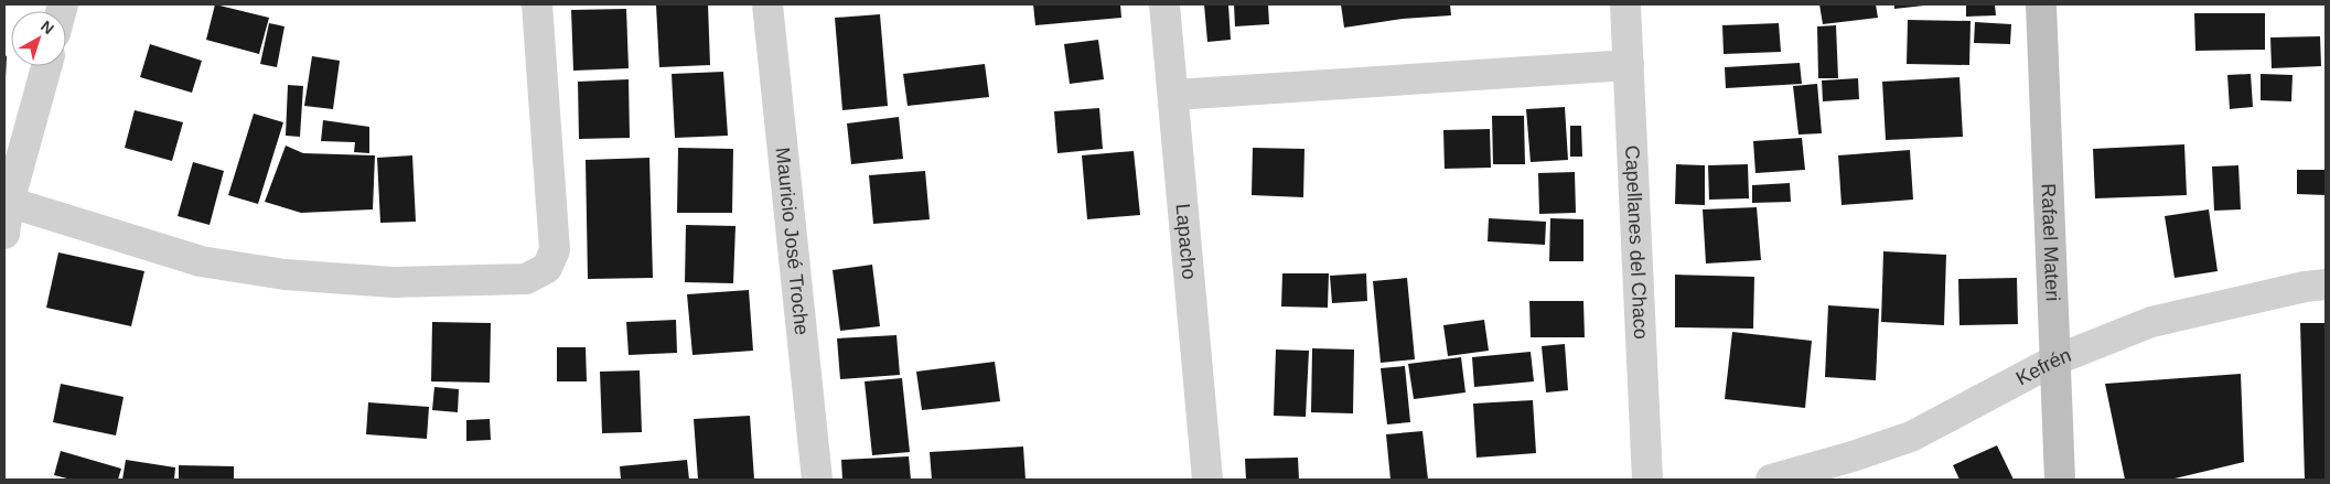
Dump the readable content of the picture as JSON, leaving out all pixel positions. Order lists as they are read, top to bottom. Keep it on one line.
{"streets":{"main road":["Rafael Materi"],"street":["Lapacho","Capellanes del Chaco","Mauricio José Troche","Kefrén"]},"crossings":[["Rafael Materi","Kefrén"]],"north":"top right"}
